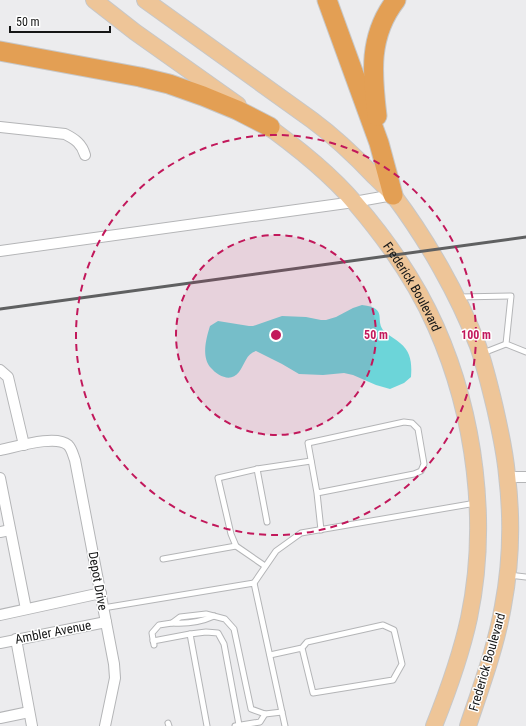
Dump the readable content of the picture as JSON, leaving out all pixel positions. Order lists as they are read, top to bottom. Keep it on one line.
{"streets":{"main road":["Frederick Boulevard"],"street":["Depot Drive","Ambler Avenue"]},"crossings":[["Depot Drive","Ambler Avenue"]],"scale_bar":"50 m","rings":["50 m","100 m"]}
